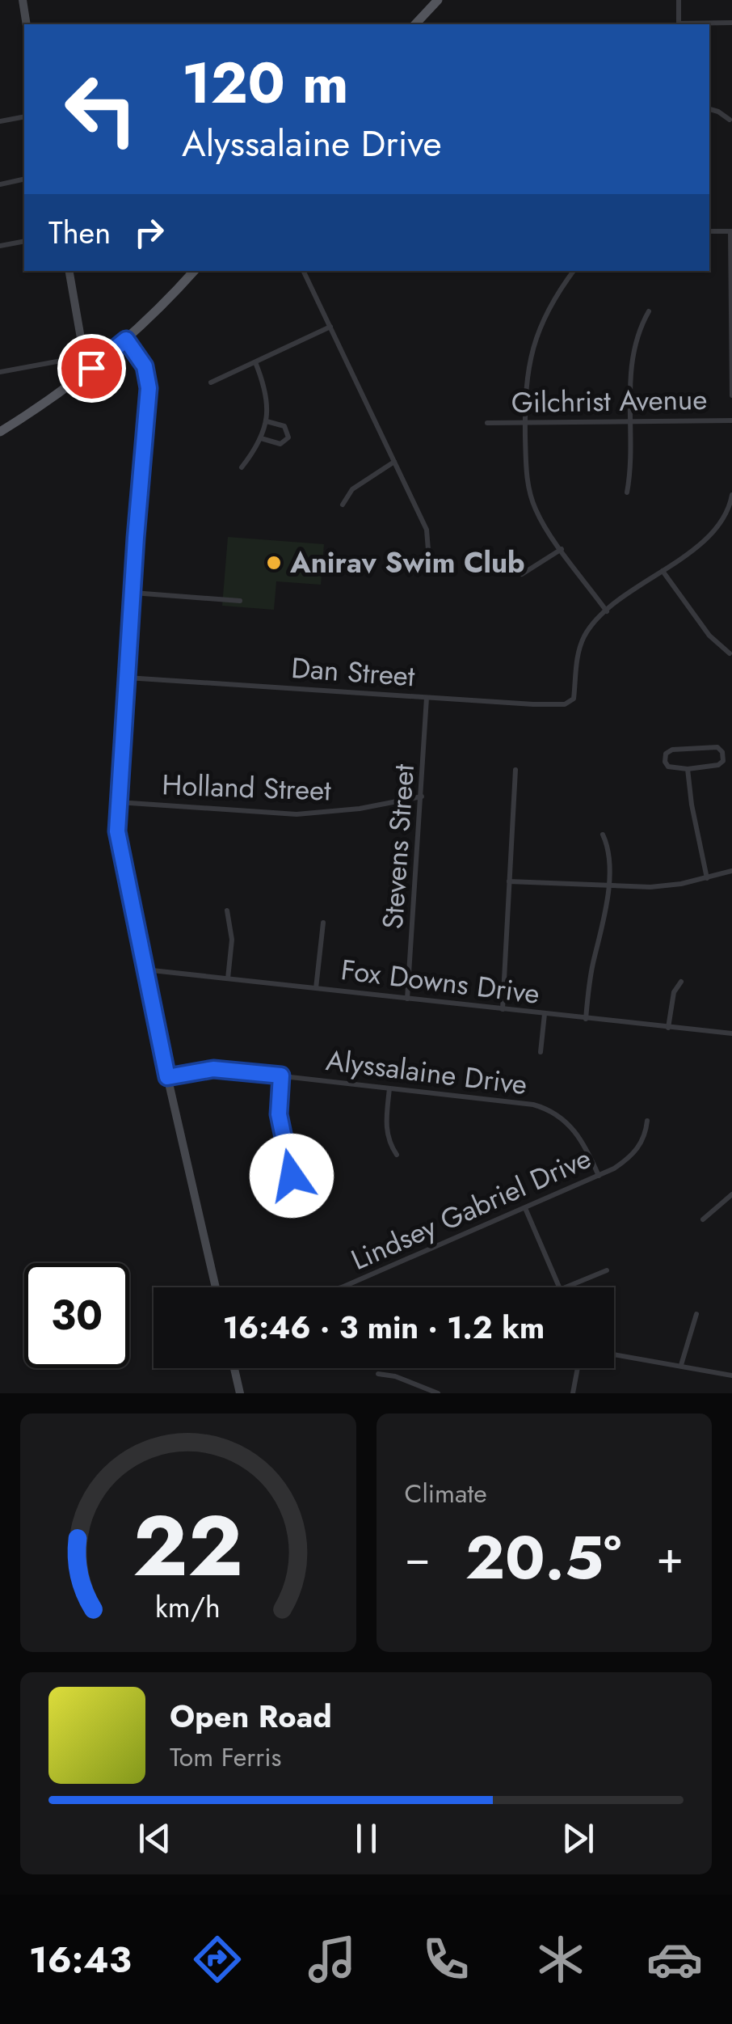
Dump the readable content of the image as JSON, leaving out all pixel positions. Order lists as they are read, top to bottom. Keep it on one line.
{"streets":{"street":["Gilchrist Avenue","Dan Street","Holland Street","Stevens Street","Fox Downs Drive","Alyssalaine Drive","Lindsey Gabriel Drive"]},"crossings":[["Dan Street","Stevens Street"],["Holland Street","Stevens Street"],["Stevens Street","Fox Downs Drive"],["Alyssalaine Drive","Lindsey Gabriel Drive"]],"places":["Anirav Swim Club"],"page":{"turn":["120 m","Alyssalaine Drive"],"then":"Then","limit":"30","trip":"16:46 · 3 min · 1.2 km","tile":"Climate","heat":["−","20.5°","+"],"song":["Open Road","Tom Ferris"],"tabs":"16:43","gauge":["22","km/h"]}}
